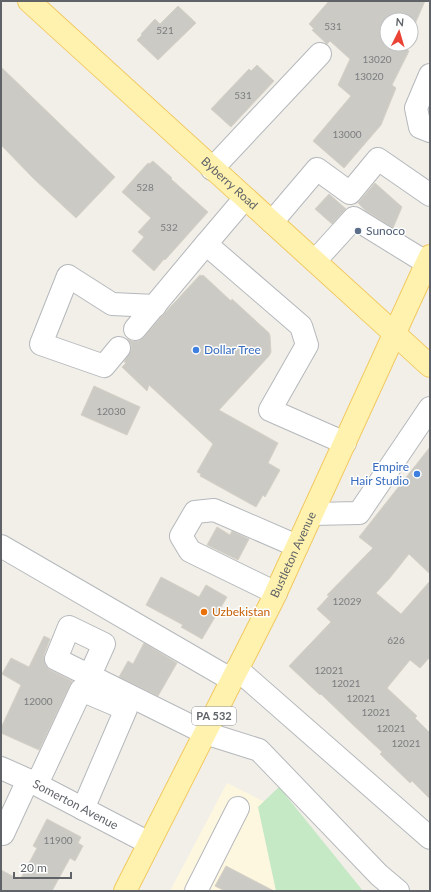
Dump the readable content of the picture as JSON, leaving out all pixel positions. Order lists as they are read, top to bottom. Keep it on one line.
{"streets":{"main road":["Byberry Road","Bustleton Avenue","PA 532"],"street":["Somerton Avenue"]},"crossings":[["Byberry Road","Bustleton Avenue"],["Bustleton Avenue","Somerton Avenue"]],"places":["Sunoco","Dollar Tree","Empire Hair Studio","Uzbekistan"],"house_numbers":["531","521","13020","13020","531","13000","528","532","12030","12029","626","12021","12021","12021","12000","12021","12021","12021","11900"],"scale_bar":"20 m","north":"top"}
